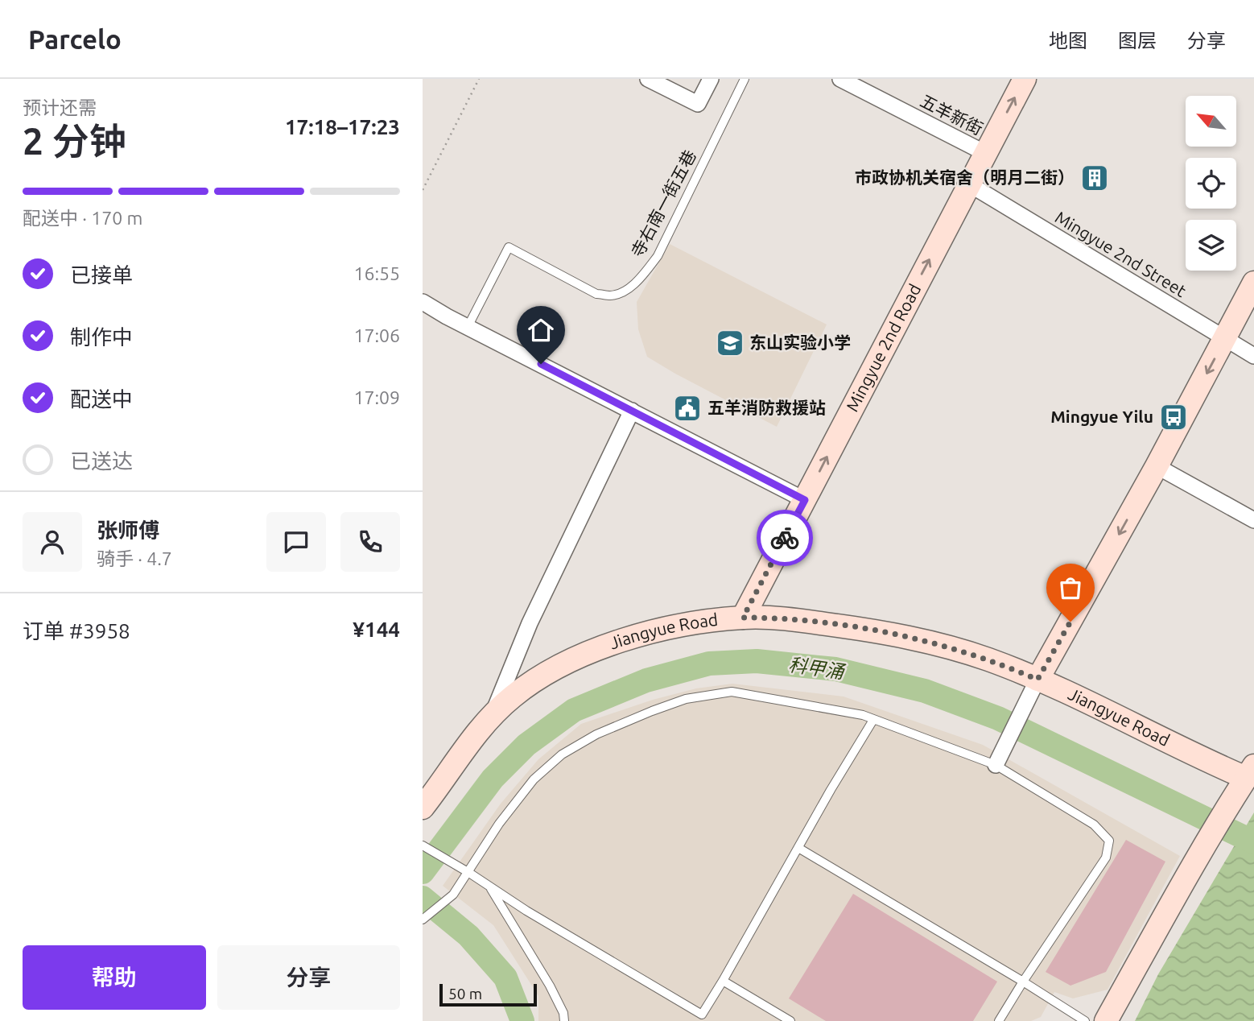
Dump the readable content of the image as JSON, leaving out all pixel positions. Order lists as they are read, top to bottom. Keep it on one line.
{"streets":{"street":["五羊新街","Mingyue 2nd Street","Mingyue 2nd Road","Jiangyue Road"],"lane":["寺右南一街五巷"]},"crossings":[["五羊新街","Mingyue 2nd Road"],["Mingyue 2nd Street","Mingyue 2nd Road"],["Mingyue 2nd Road","Jiangyue Road"]],"one_way":["Mingyue 2nd Road"],"water":["科甲涌"],"places":{"building":["市政协机关宿舍（明月二街）"],"school or university":["东山实验小学"],"public building":["五羊消防救援站"],"bus stop":["Mingyue Yilu"]},"scale_bar":"50 m","north":"top left","page":{"header":"Parcelo","nav":["地图","图层","分享"],"heading":["2 分钟","预计还需","17:18–17:23"],"panel":["张师傅","骑手 · 4.7","订单 #3958","¥144"],"bar":"配送中 · 170 m","list":[["已接单","16:55"],["制作中","17:06"],["配送中","17:09"],"已送达"],"buttons":["帮助","分享"],"scale":"50 m"}}
